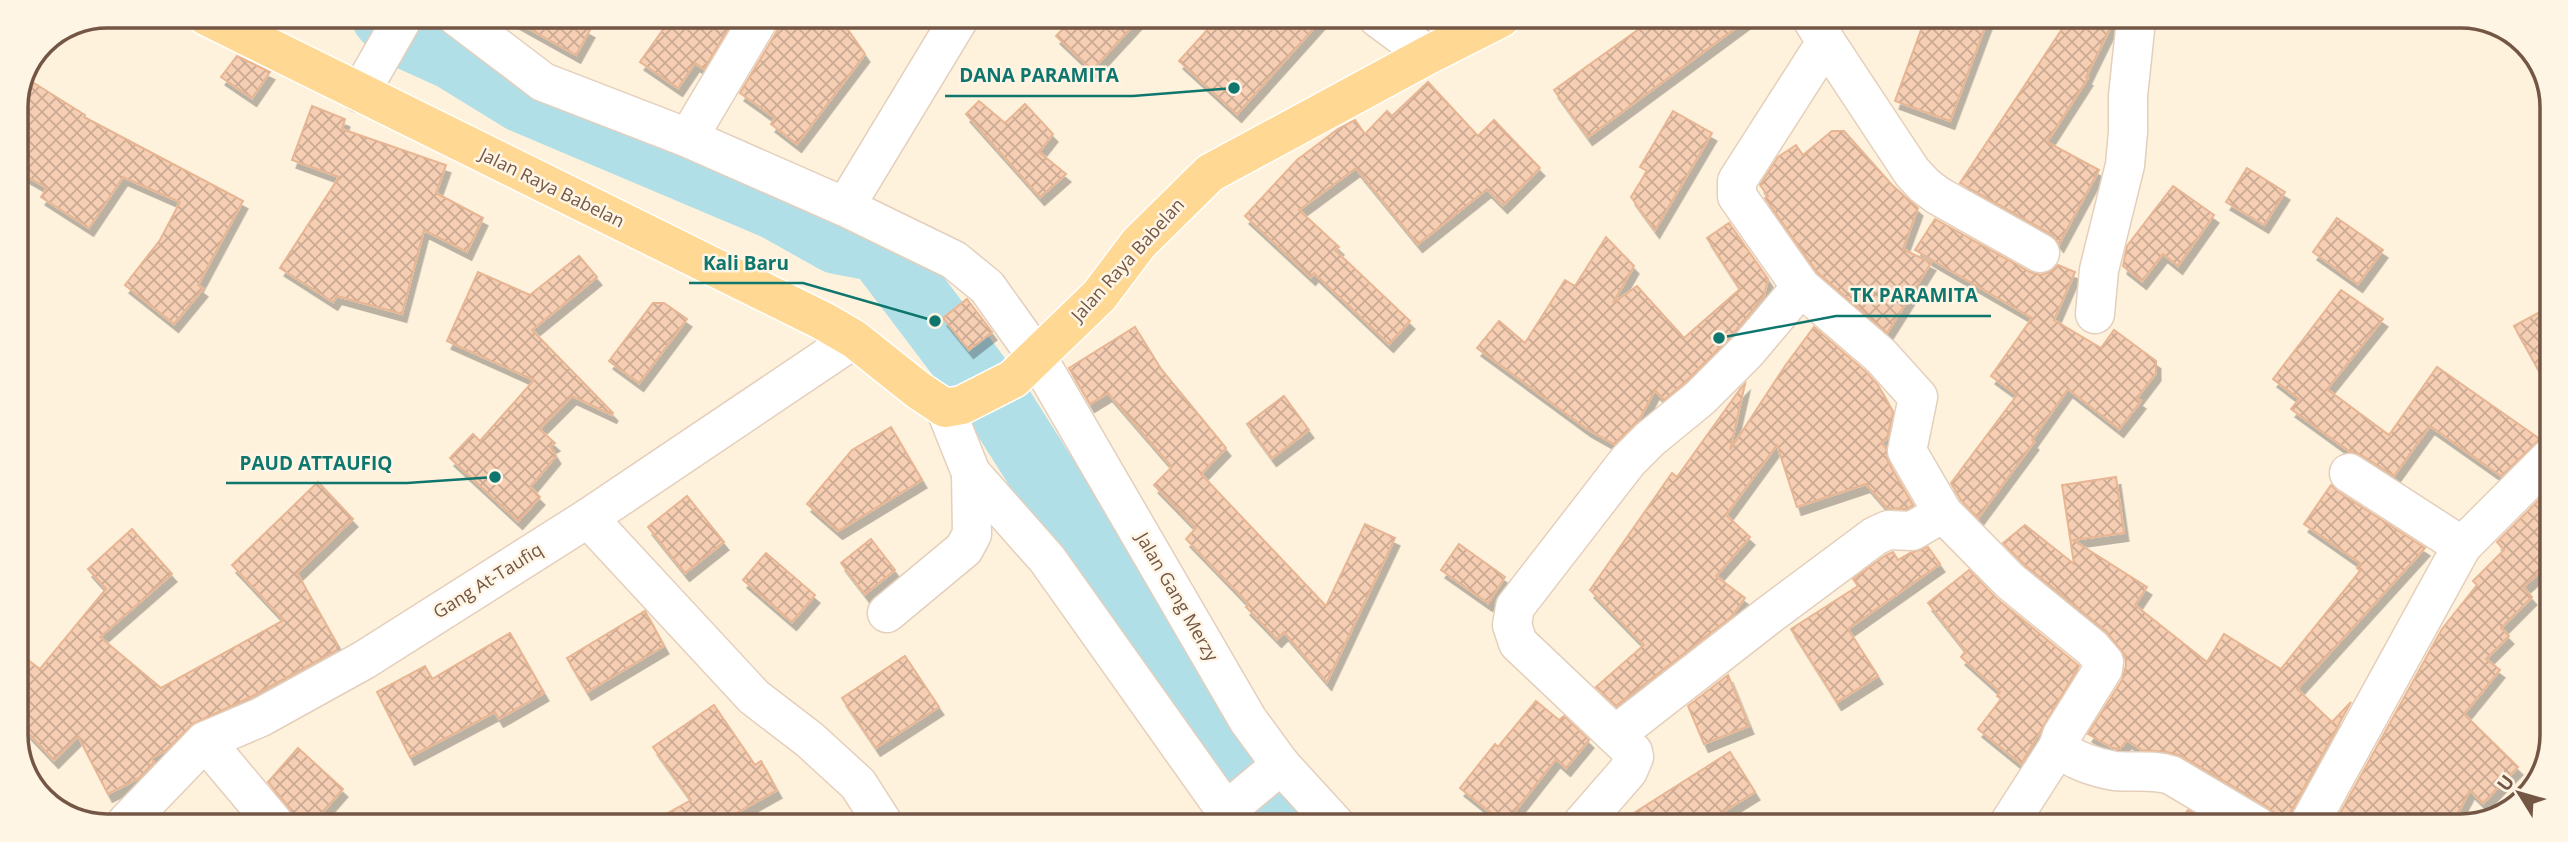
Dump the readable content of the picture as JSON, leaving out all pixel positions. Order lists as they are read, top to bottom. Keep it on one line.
{"streets":{"main road":["Jalan Raya Babelan"],"street":["Gang At-Taufiq","Jalan Gang Merzy"]},"crossings":[["Jalan Raya Babelan","Gang At-Taufiq"],["Jalan Raya Babelan","Jalan Gang Merzy"]],"places":["DANA PARAMITA","Kali Baru","TK PARAMITA","PAUD ATTAUFIQ"],"north":"top left"}
